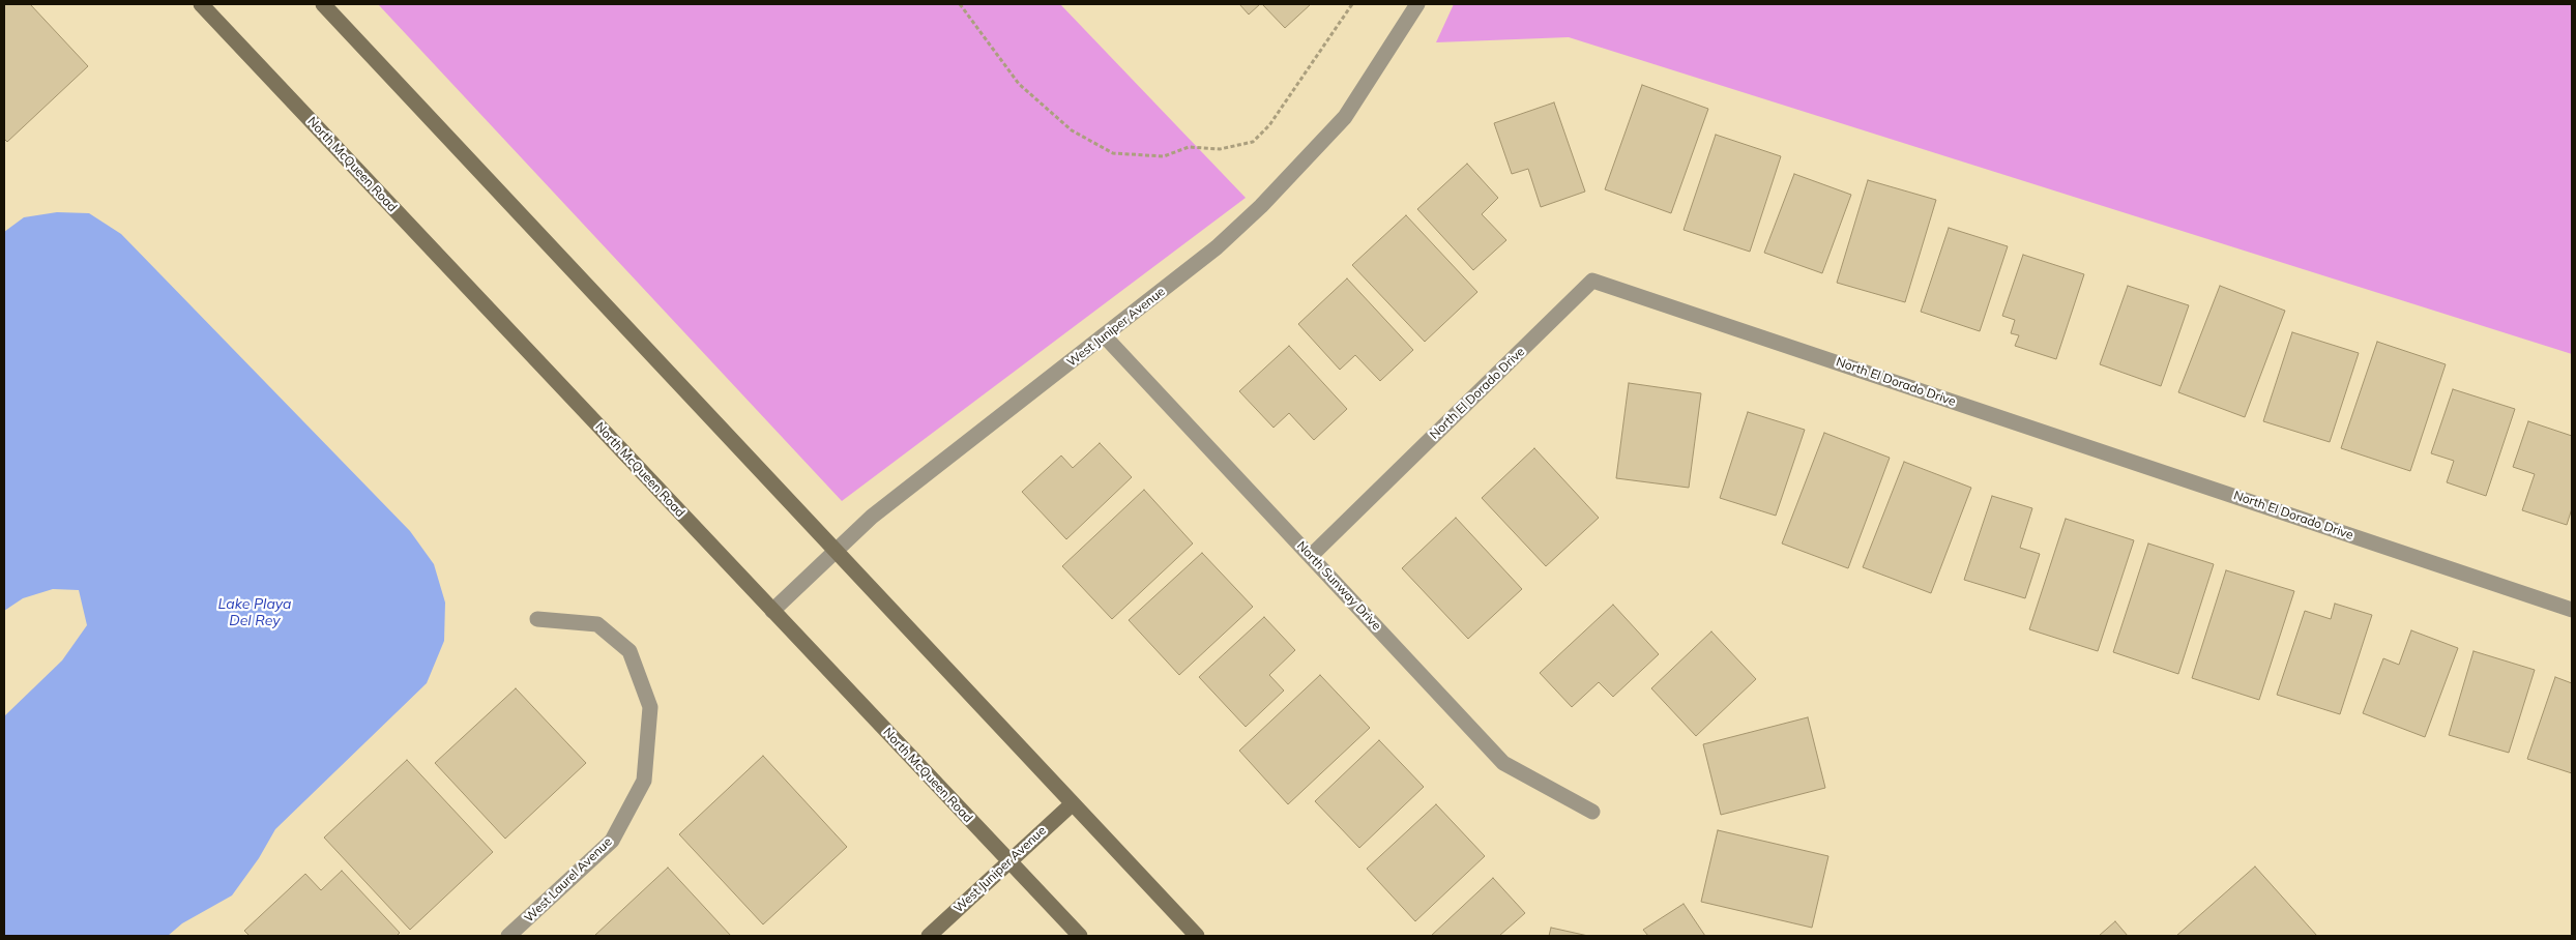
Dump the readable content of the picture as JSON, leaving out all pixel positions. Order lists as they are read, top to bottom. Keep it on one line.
{"streets":{"main road":["North McQueen Road","West Juniper Avenue"],"street":["North El Dorado Drive","North Sunway Drive","West Laurel Avenue"]},"crossings":[["North McQueen Road","West Juniper Avenue"],["West Juniper Avenue","North Sunway Drive"],["North El Dorado Drive","North Sunway Drive"]],"water":["Lake Playa Del Rey"]}
